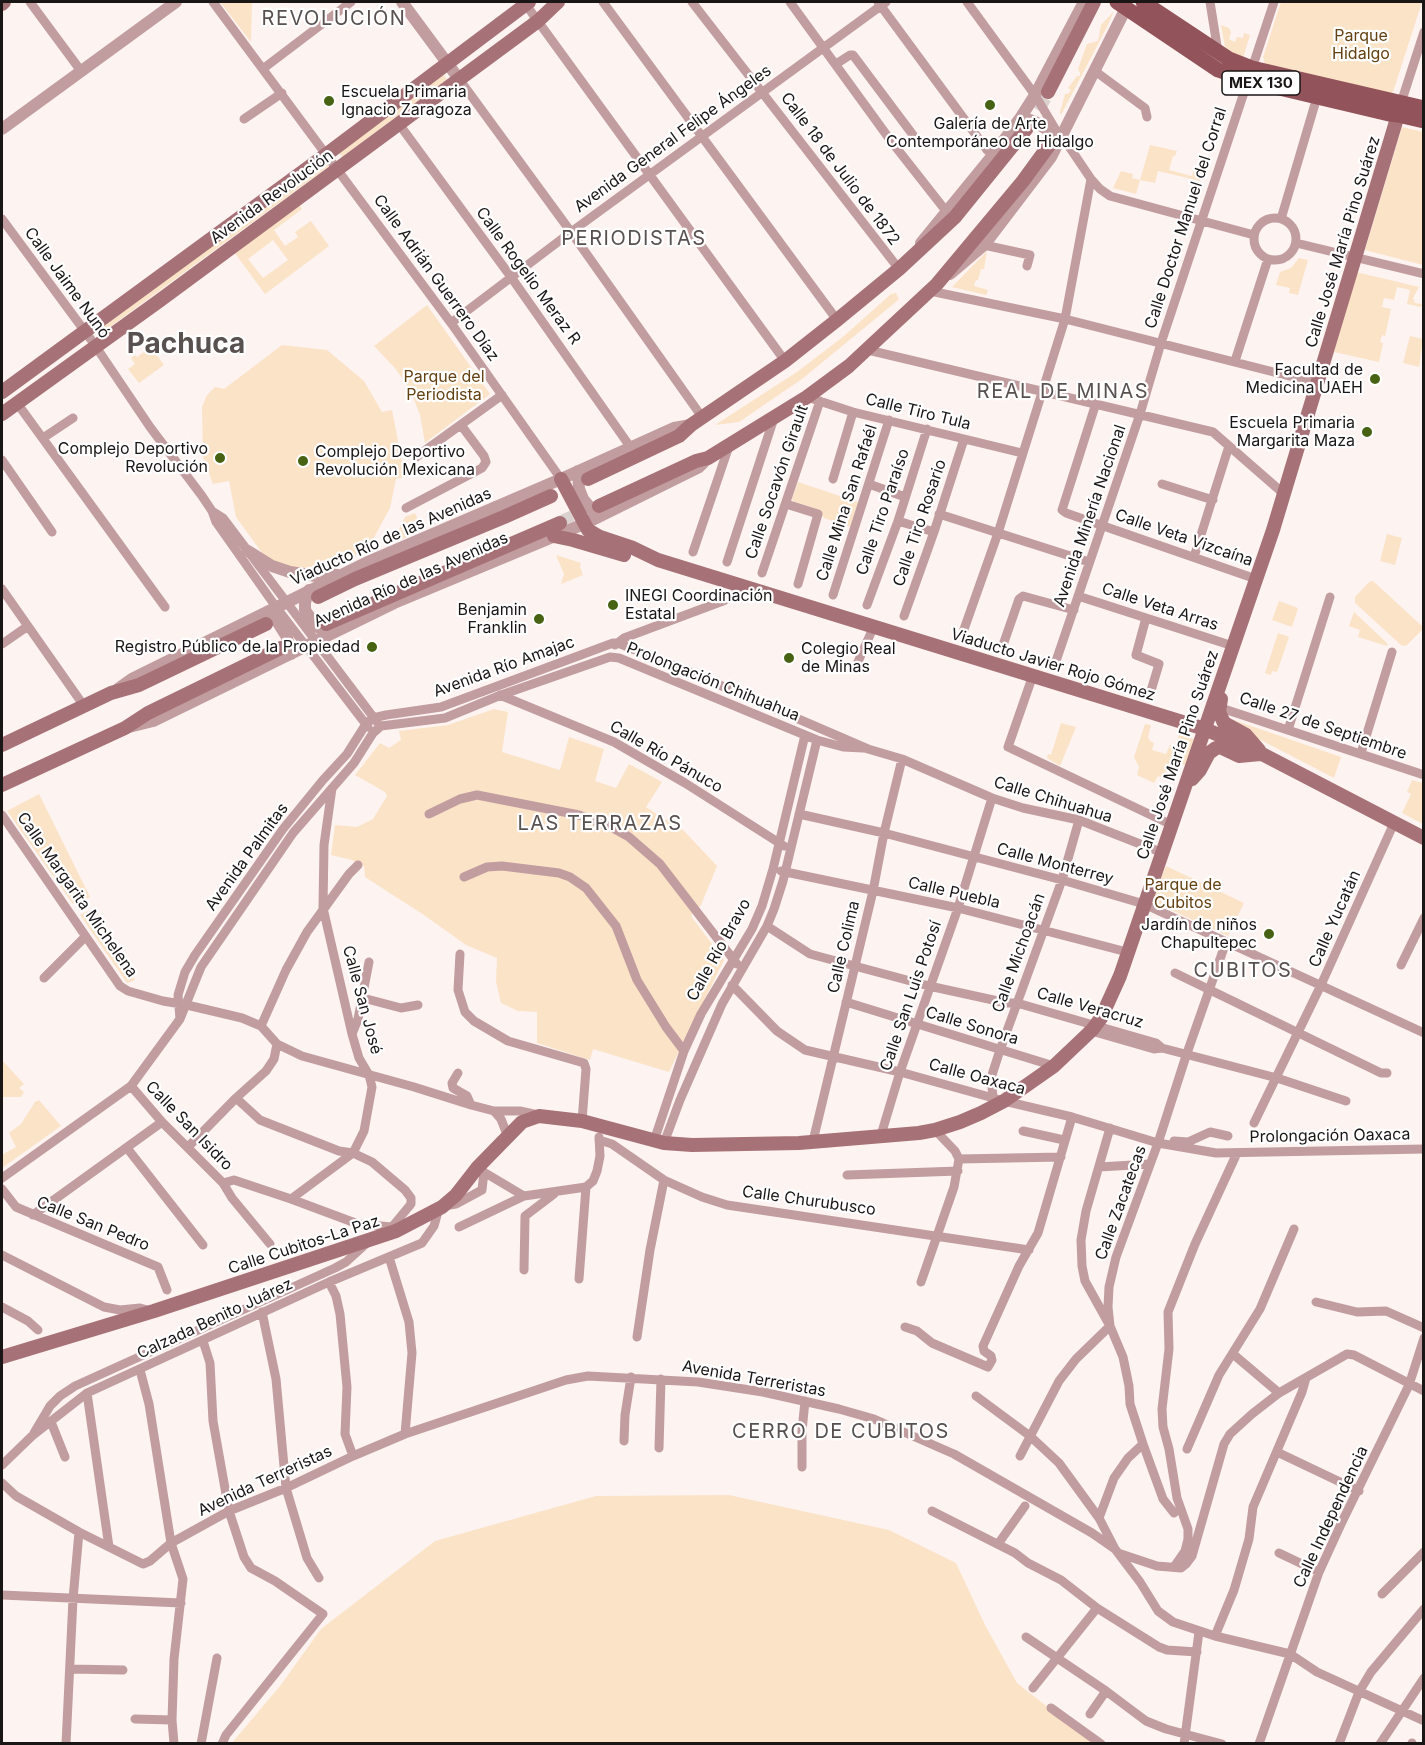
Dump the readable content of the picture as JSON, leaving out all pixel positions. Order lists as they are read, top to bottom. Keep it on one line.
{"streets":{"main road":["MEX 130","Avenida Revolución","Calle José María Pino Suárez","Viaducto Río de las Avenidas","Viaducto Javier Rojo Gómez","Calle Cubitos-La Paz"],"street":["Avenida General Felipe Ángeles","Calle 18 de Julio de 1872","Calle Doctor Manuel del Corral","Calle Rogelio Meraz R","Calle Adrián Guerrero Díaz","Calle Jaime Nunó","Calle Tiro Tula","Calle Socavón Girault","Calle Mina San Rafaél","Calle Tiro Paraíso","Avenida Minería Nacional","Calle Tiro Rosario","Calle Veta Vizcaína","Avenida Río de las Avenidas","Calle Veta Arras","Avenida Río Amajac","Prolongación Chihuahua","Calle 27 de Septiembre","Calle Río Pánuco","Calle Chihuahua","Avenida Palmitas","Calle Monterrey","Calle Puebla","Calle Margarita Michelena","Calle Yucatán","Calle Colima","Calle Río Bravo","Calle Michoacán","Calle San Luis Potosí","Calle San José","Calle Veracruz","Calle Sonora","Calle Oaxaca","Calle San Isidro","Prolongación Oaxaca","Calle Churubusco","Calle Zacatecas","Calle San Pedro","Calzada Benito Juárez","Avenida Terreristas","Calle Independencia"]},"crossings":[["MEX 130","Calle Doctor Manuel del Corral"],["MEX 130","Calle José María Pino Suárez"],["Avenida General Felipe Ángeles","Calle 18 de Julio de 1872"],["Avenida General Felipe Ángeles","Calle Rogelio Meraz R"],["Avenida General Felipe Ángeles","Calle Adrián Guerrero Díaz"],["Calle 18 de Julio de 1872","Viaducto Río de las Avenidas"],["Avenida Revolución","Calle Rogelio Meraz R"],["Avenida Revolución","Calle Adrián Guerrero Díaz"],["Avenida Revolución","Calle Jaime Nunó"],["Calle Doctor Manuel del Corral","Avenida Minería Nacional"],["Calle José María Pino Suárez","Calle Veta Vizcaína"],["Calle José María Pino Suárez","Calle Veta Arras"],["Calle José María Pino Suárez","Viaducto Javier Rojo Gómez"],["Calle José María Pino Suárez","Calle 27 de Septiembre"],["Calle José María Pino Suárez","Calle Chihuahua"],["Calle José María Pino Suárez","Calle Monterrey"],["Calle José María Pino Suárez","Calle Puebla"],["Calle José María Pino Suárez","Calle Colima"],["Calle José María Pino Suárez","Calle Río Bravo"],["Calle José María Pino Suárez","Calle Michoacán"],["Calle José María Pino Suárez","Calle San Luis Potosí"],["Calle José María Pino Suárez","Calle Veracruz"],["Calle José María Pino Suárez","Calle Sonora"],["Calle José María Pino Suárez","Calle Oaxaca"],["Calle Rogelio Meraz R","Viaducto Río de las Avenidas"],["Calle Adrián Guerrero Díaz","Viaducto Río de las Avenidas"],["Calle Jaime Nunó","Viaducto Río de las Avenidas"],["Calle Jaime Nunó","Avenida Río de las Avenidas"],["Calle Jaime Nunó","Avenida Río Amajac"],["Calle Jaime Nunó","Avenida Palmitas"],["Calle Tiro Tula","Calle Socavón Girault"],["Calle Tiro Tula","Calle Mina San Rafaél"],["Calle Tiro Tula","Calle Tiro Paraíso"],["Calle Tiro Tula","Calle Tiro Rosario"],["Avenida Minería Nacional","Calle Veta Vizcaína"],["Avenida Minería Nacional","Calle Veta Arras"],["Avenida Río de las Avenidas","Viaducto Javier Rojo Gómez"],["Viaducto Javier Rojo Gómez","Avenida Río Amajac"],["Viaducto Javier Rojo Gómez","Calle Yucatán"],["Avenida Río Amajac","Prolongación Chihuahua"],["Avenida Río Amajac","Calle Río Pánuco"],["Avenida Río Amajac","Avenida Palmitas"],["Prolongación Chihuahua","Calle Chihuahua"],["Prolongación Chihuahua","Calle Río Bravo"],["Calle Río Pánuco","Calle Río Bravo"],["Calle Chihuahua","Calle Colima"],["Calle Chihuahua","Calle Río Bravo"],["Calle Chihuahua","Calle Michoacán"],["Calle Chihuahua","Calle San Luis Potosí"],["Avenida Palmitas","Calle Margarita Michelena"],["Avenida Palmitas","Calle San José"],["Avenida Palmitas","Calle San Isidro"],["Calle Monterrey","Calle Yucatán"],["Calle Monterrey","Calle Colima"],["Calle Monterrey","Calle Río Bravo"],["Calle Monterrey","Calle Michoacán"],["Calle Monterrey","Calle San Luis Potosí"],["Calle Monterrey","Calle Zacatecas"],["Calle Puebla","Calle Colima"],["Calle Puebla","Calle Río Bravo"],["Calle Puebla","Calle Michoacán"],["Calle Puebla","Calle San Luis Potosí"],["Calle Yucatán","Calle Veracruz"],["Calle Colima","Calle Veracruz"],["Calle Colima","Calle Sonora"],["Calle Colima","Calle Oaxaca"],["Calle Río Bravo","Calle Veracruz"],["Calle Río Bravo","Calle Oaxaca"],["Calle Michoacán","Calle Veracruz"],["Calle Michoacán","Calle Sonora"],["Calle Michoacán","Calle Oaxaca"],["Calle San Luis Potosí","Calle Veracruz"],["Calle San Luis Potosí","Calle Sonora"],["Calle San Luis Potosí","Calle Oaxaca"],["Calle Veracruz","Calle Zacatecas"],["Calle Oaxaca","Prolongación Oaxaca"],["Calle Oaxaca","Calle Zacatecas"],["Calle Cubitos-La Paz","Calzada Benito Juárez"],["Avenida Terreristas","Calle Independencia"]],"districts":["REVOLUCIÓN","PERIODISTAS","Pachuca","REAL DE MINAS","LAS TERRAZAS","CUBITOS","CERRO DE CUBITOS"],"parks":["Parque Hidalgo","Parque del Periodista","Parque de Cubitos"],"places":["Escuela Primaria Ignacio Zaragoza","Galería de Arte Contemporáneo de Hidalgo","Facultad de Medicina UAEH","Escuela Primaria Margarita Maza","Complejo Deportivo Revolución","Complejo Deportivo Revolución Mexicana","INEGI Coordinación Estatal","Benjamin Franklin","Registro Público de la Propiedad","Colegio Real de Minas","Jardín de niños Chapultepec"]}
